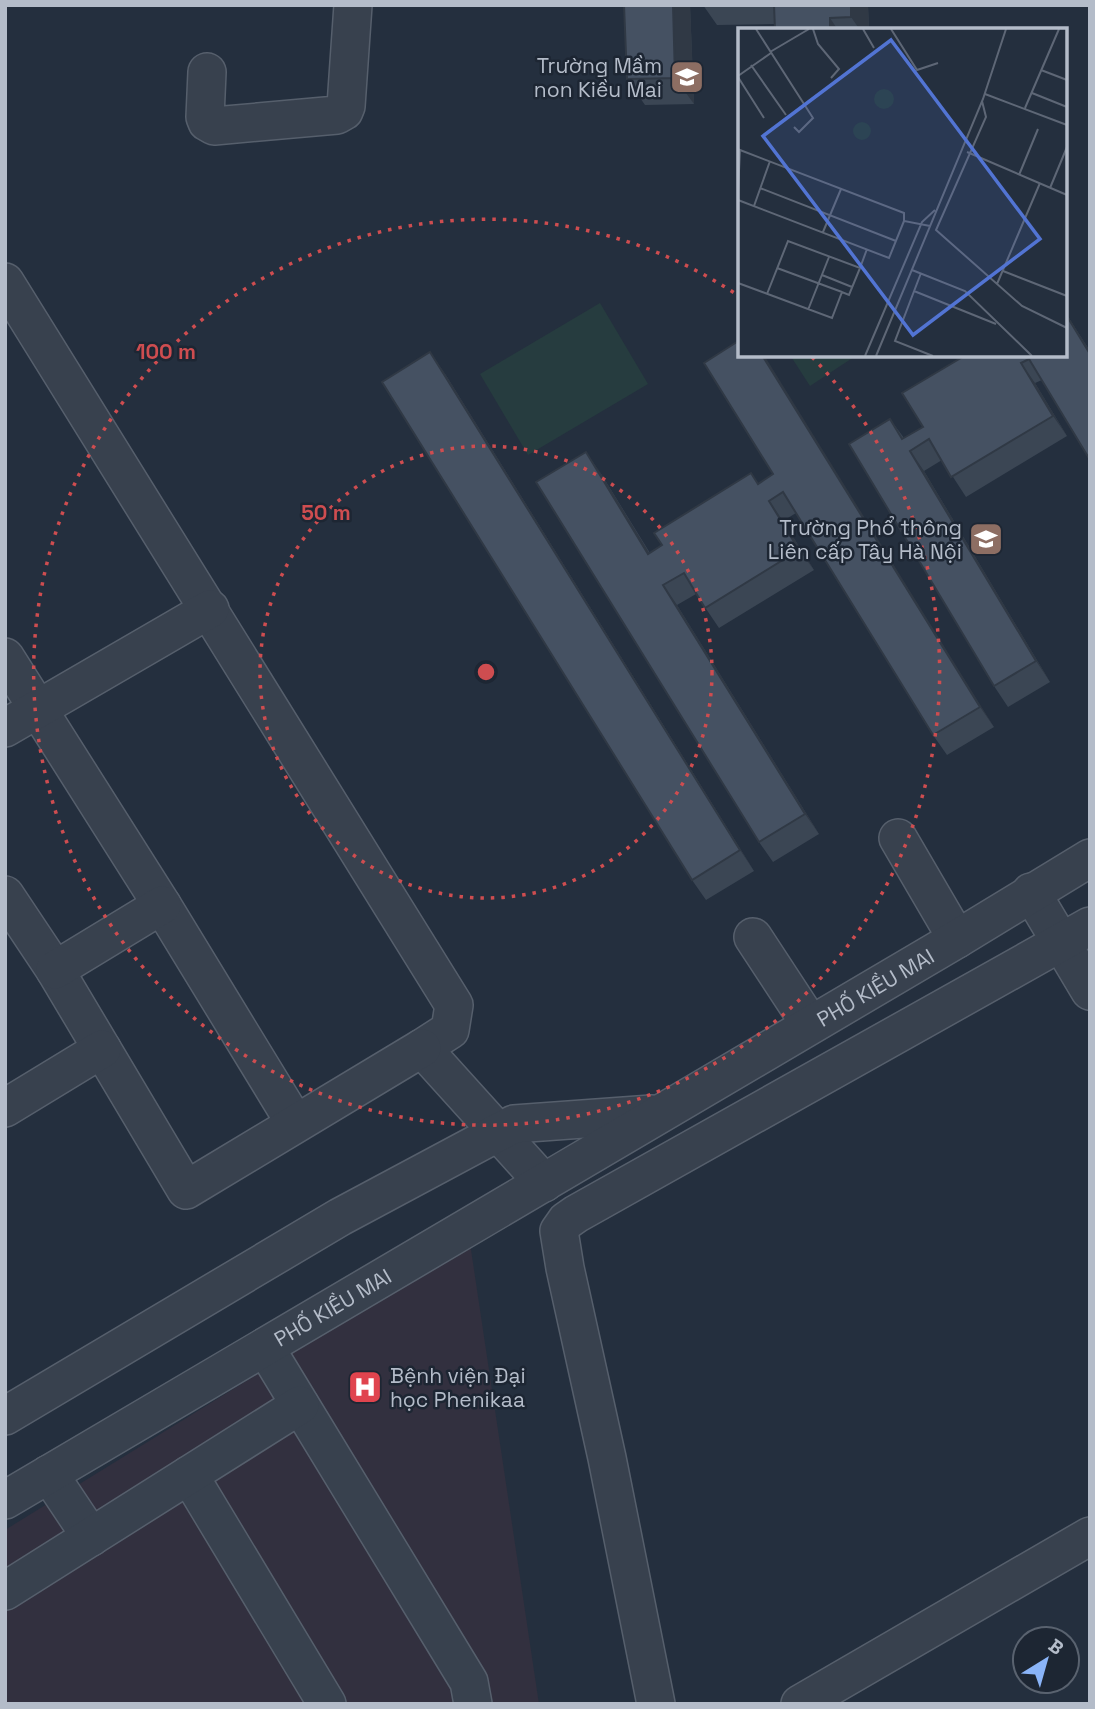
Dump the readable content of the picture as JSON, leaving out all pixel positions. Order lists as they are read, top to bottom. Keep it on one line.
{"streets":{"street":["PHỐ KIỀU MAI"]},"places":{"school or university":["Trường Mầm non Kiều Mai","Trường Phổ thông Liên cấp Tây Hà Nội"],"hospital":["Bệnh viện Đại học Phenikaa"]},"north":"top right","rings":["100 m","50 m"]}
